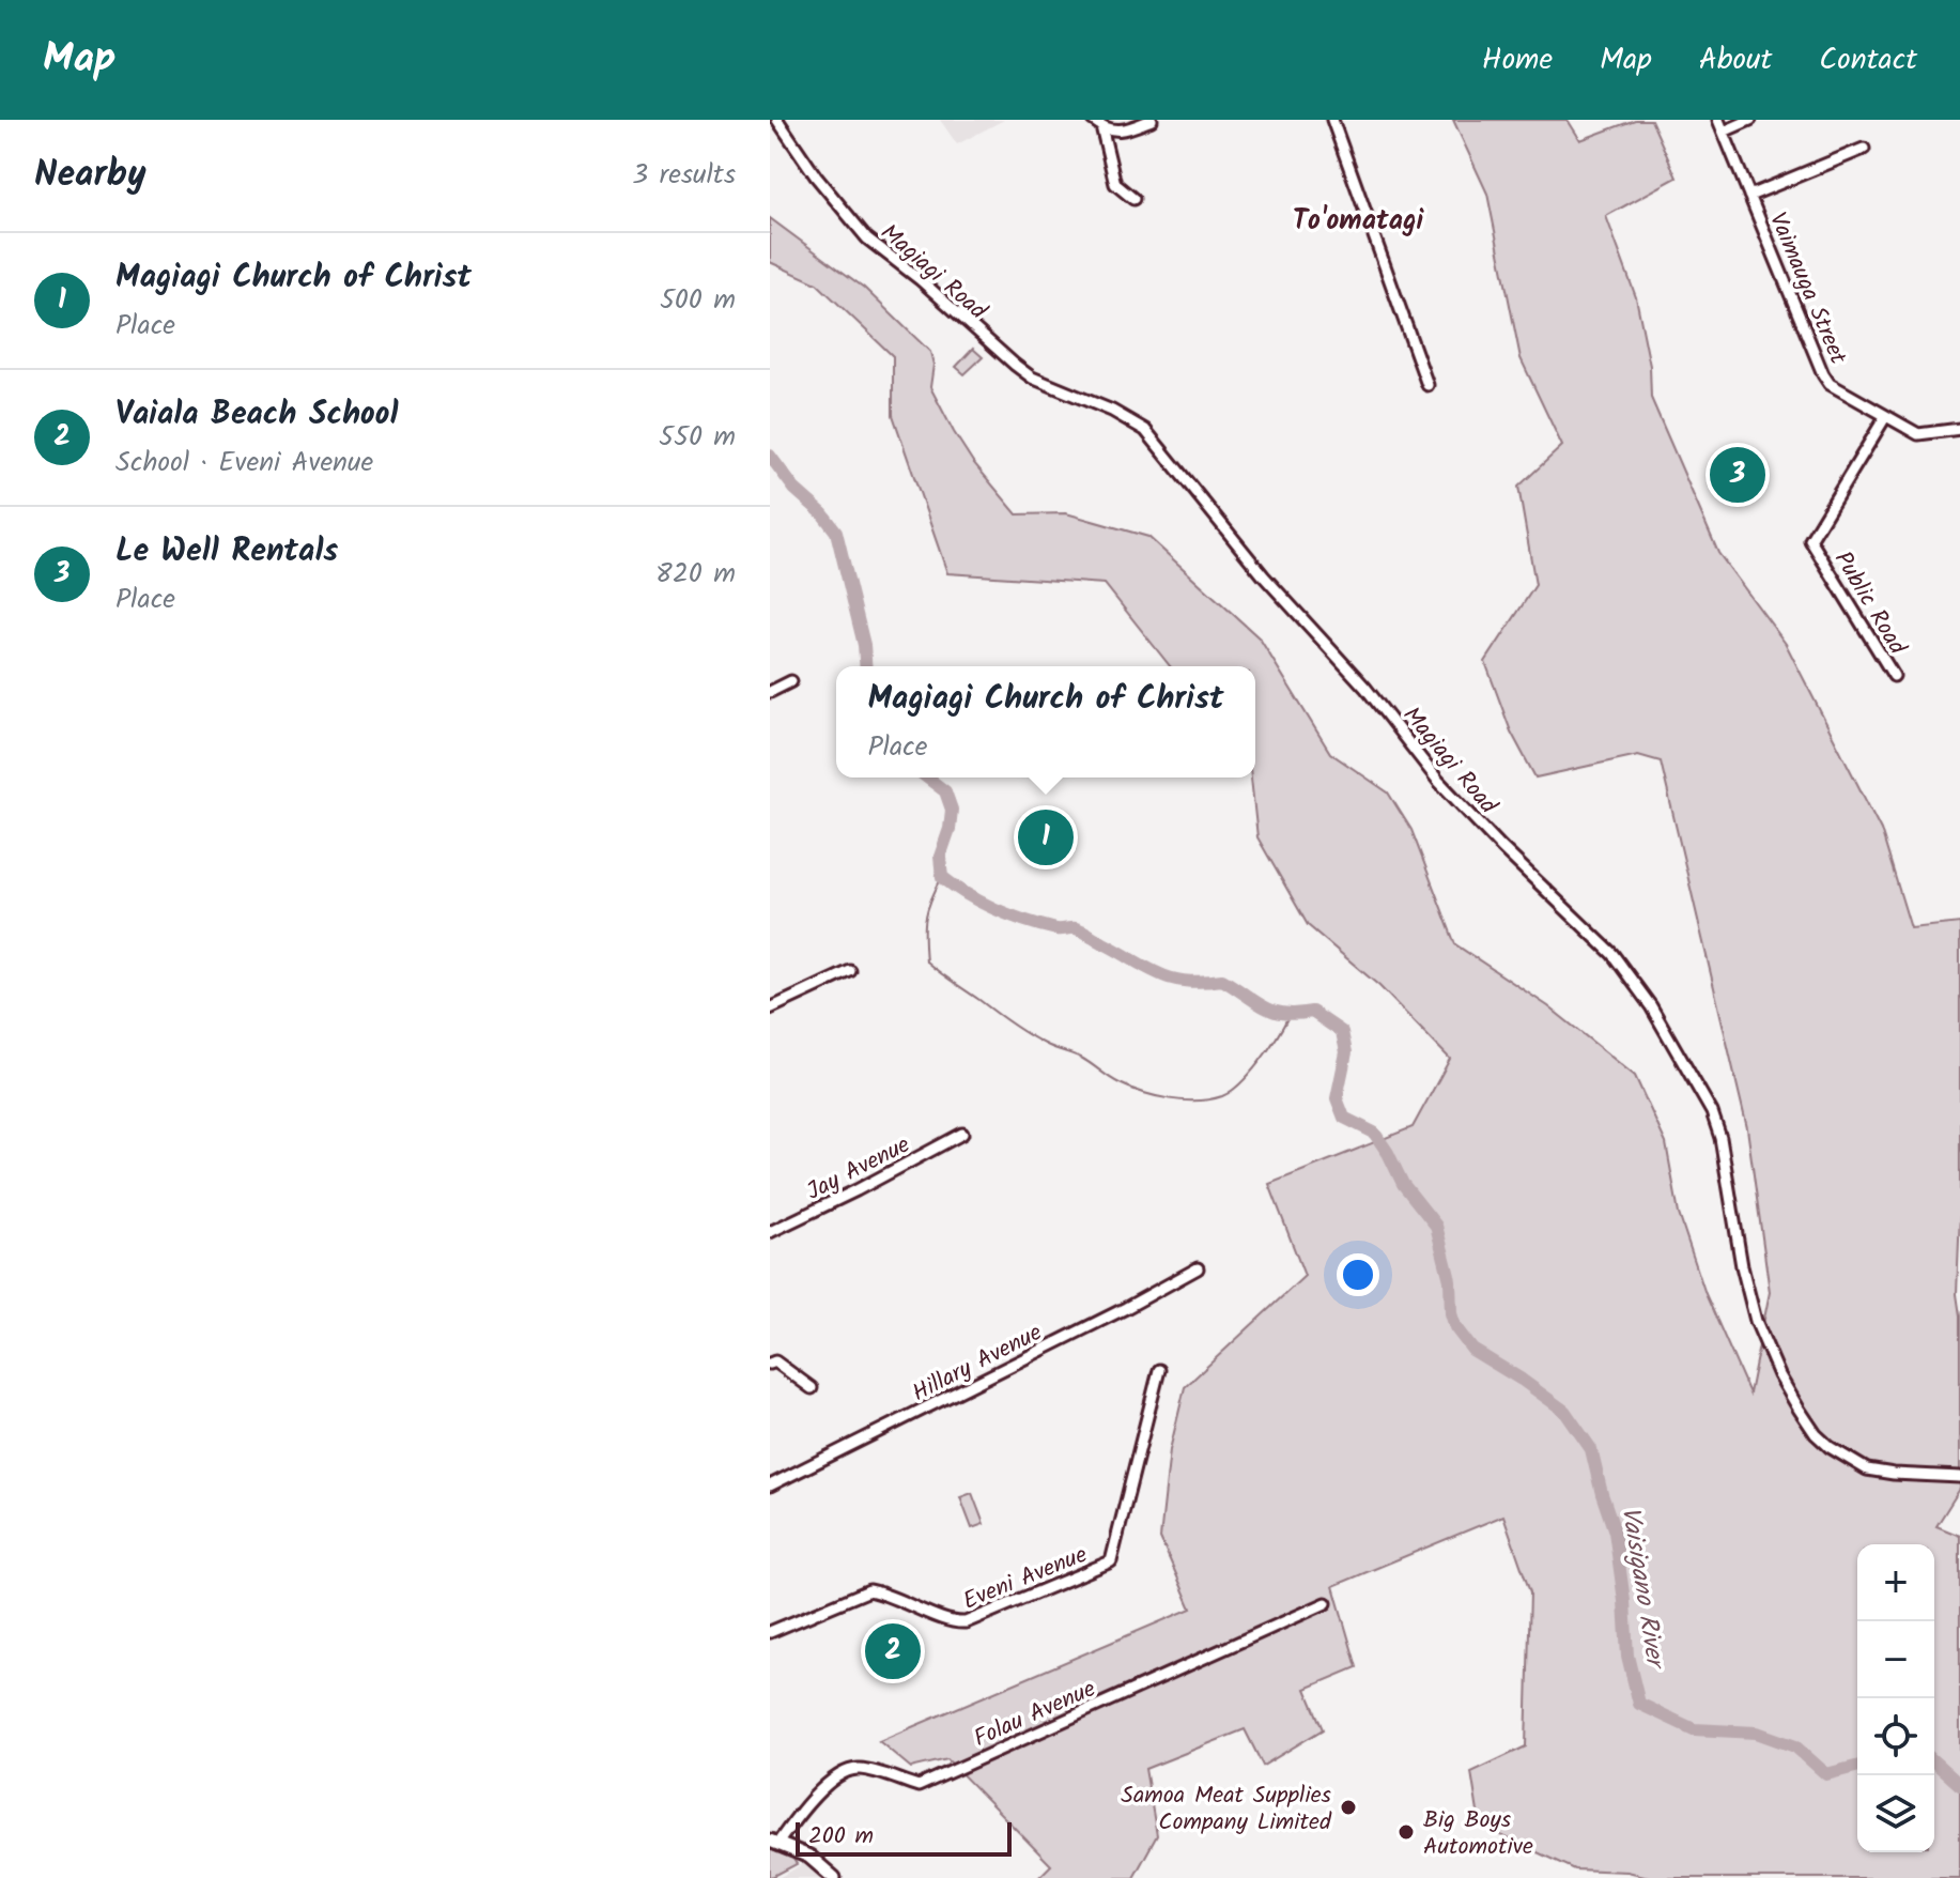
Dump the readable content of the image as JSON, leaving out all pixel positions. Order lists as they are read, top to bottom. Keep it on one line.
{"streets":{"street":["Magiagi Road","Vaimauga Street","Public Road","Jay Avenue","Hillary Avenue","Eveni Avenue","Folau Avenue"]},"crossings":[["Vaimauga Street","Public Road"]],"districts":["To'omatagi"],"water":["Vaisigano River"],"places":["Samoa Meat Supplies Company Limited","Big Boys Automotive"],"scale_bar":"200 m","page":{"header":"Map","nav":["Home","Map","About","Contact"],"heading":["Nearby","3 results"],"list":[{"mark":"1","name":"Magiagi Church of Christ","note":"Place","value":"500 m"},{"mark":"2","name":"Vaiala Beach School","note":"School · Eveni Avenue","value":"550 m"},{"mark":"3","name":"Le Well Rentals","note":"Place","value":"820 m"}],"pins":["3","1","2"],"popup":["Magiagi Church of Christ","Place"],"map_buttons":["+","−"],"scale":"200 m"}}
